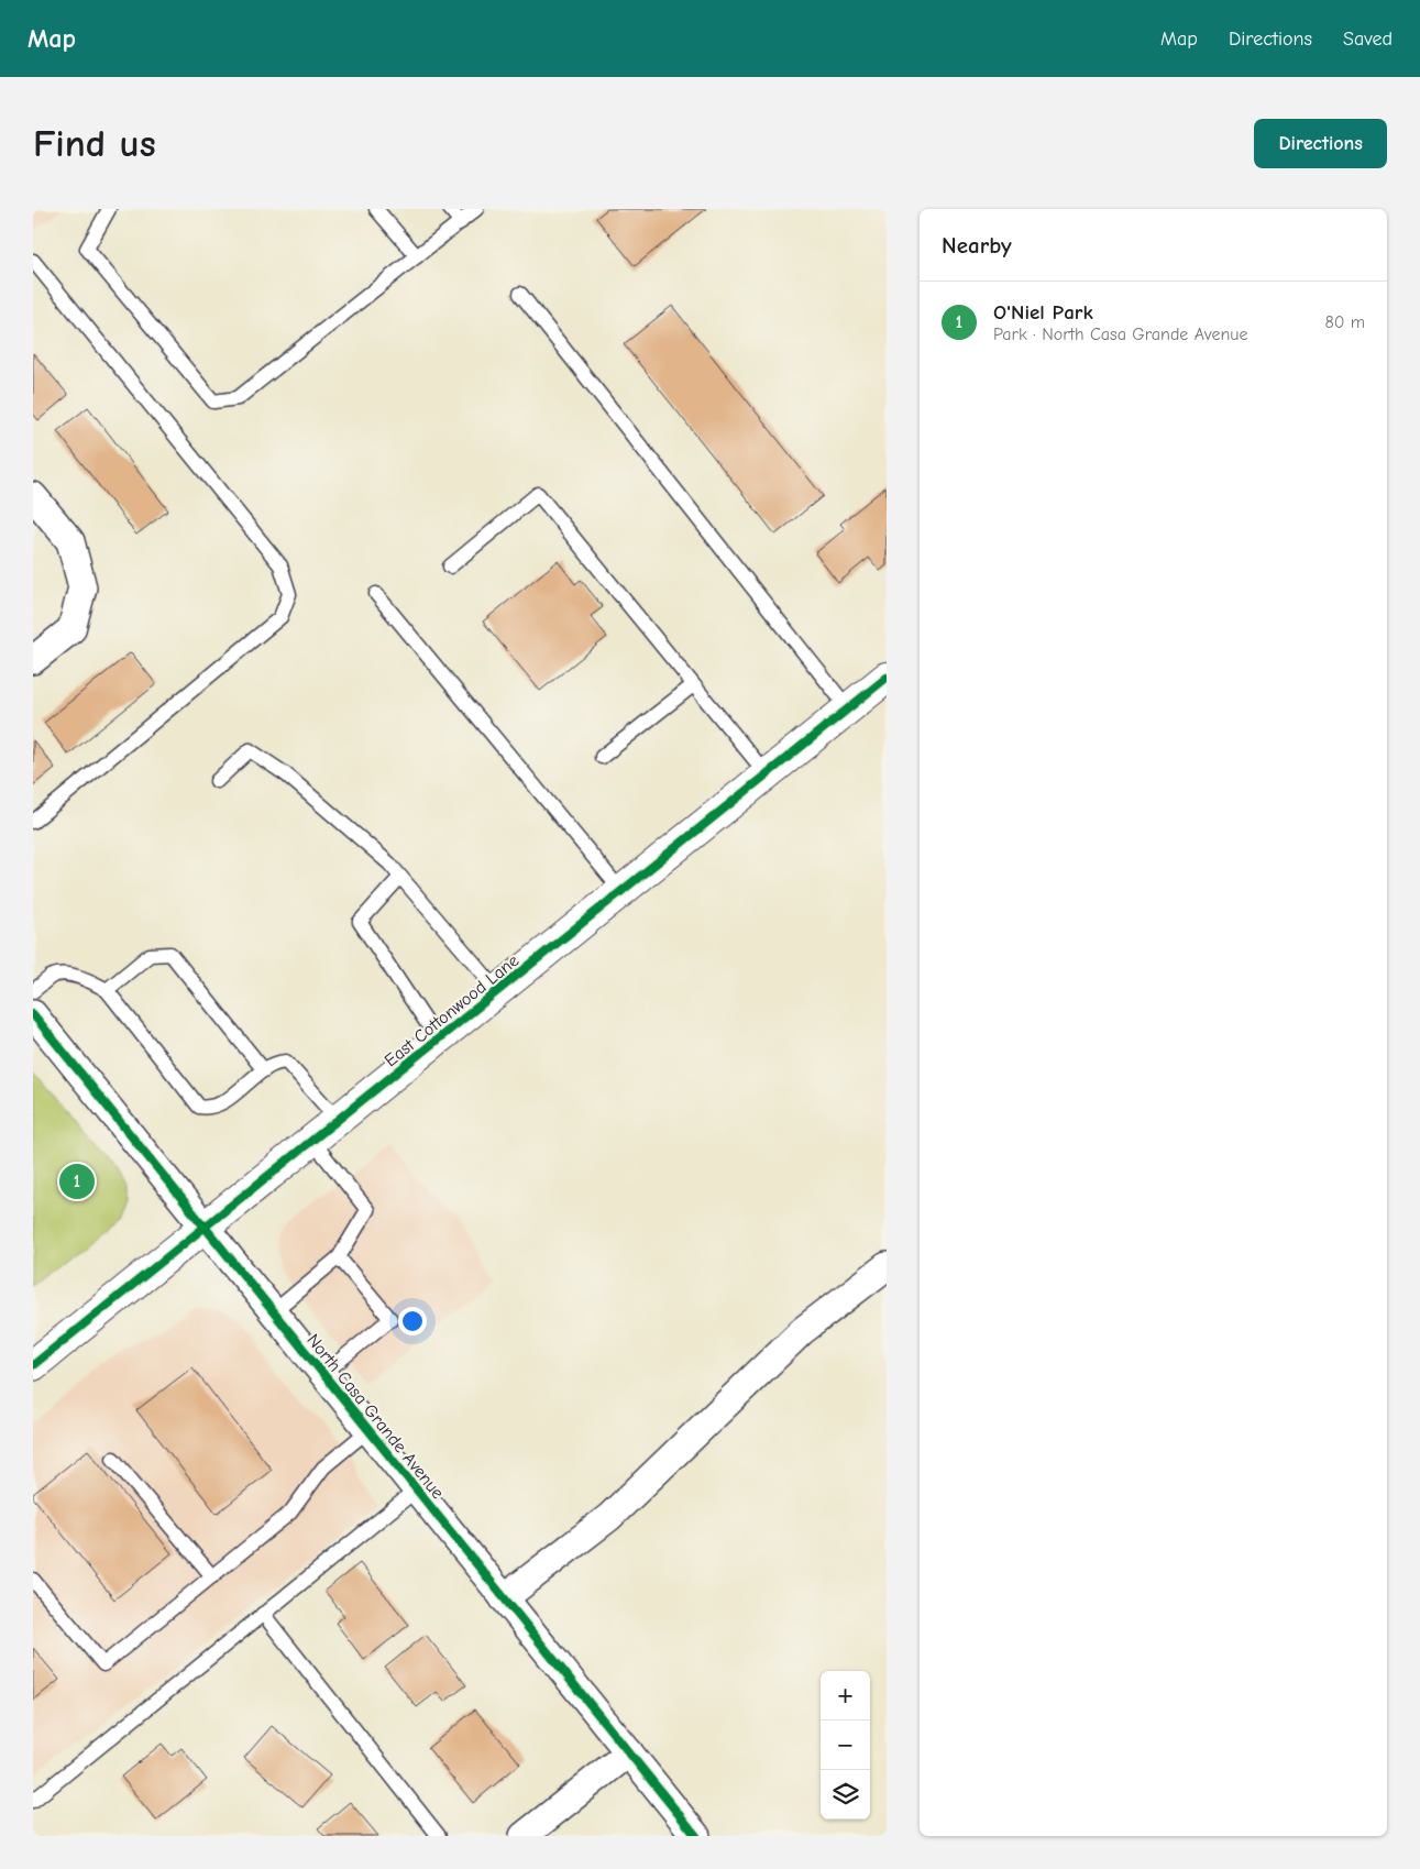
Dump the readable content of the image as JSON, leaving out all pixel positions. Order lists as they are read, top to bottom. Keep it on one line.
{"streets":{"main road":["East Cottonwood Lane"],"street":["North Casa Grande Avenue"]},"crossings":[["East Cottonwood Lane","North Casa Grande Avenue"]],"page":{"header":"Map","nav":["Map","Directions","Saved"],"buttons":"Directions","title":"Find us","heading":"Nearby","list":[{"mark":"1","name":"O'Niel Park","note":"Park · North Casa Grande Avenue","value":"80 m"}],"pins":"1","map_buttons":["+","−"]}}
